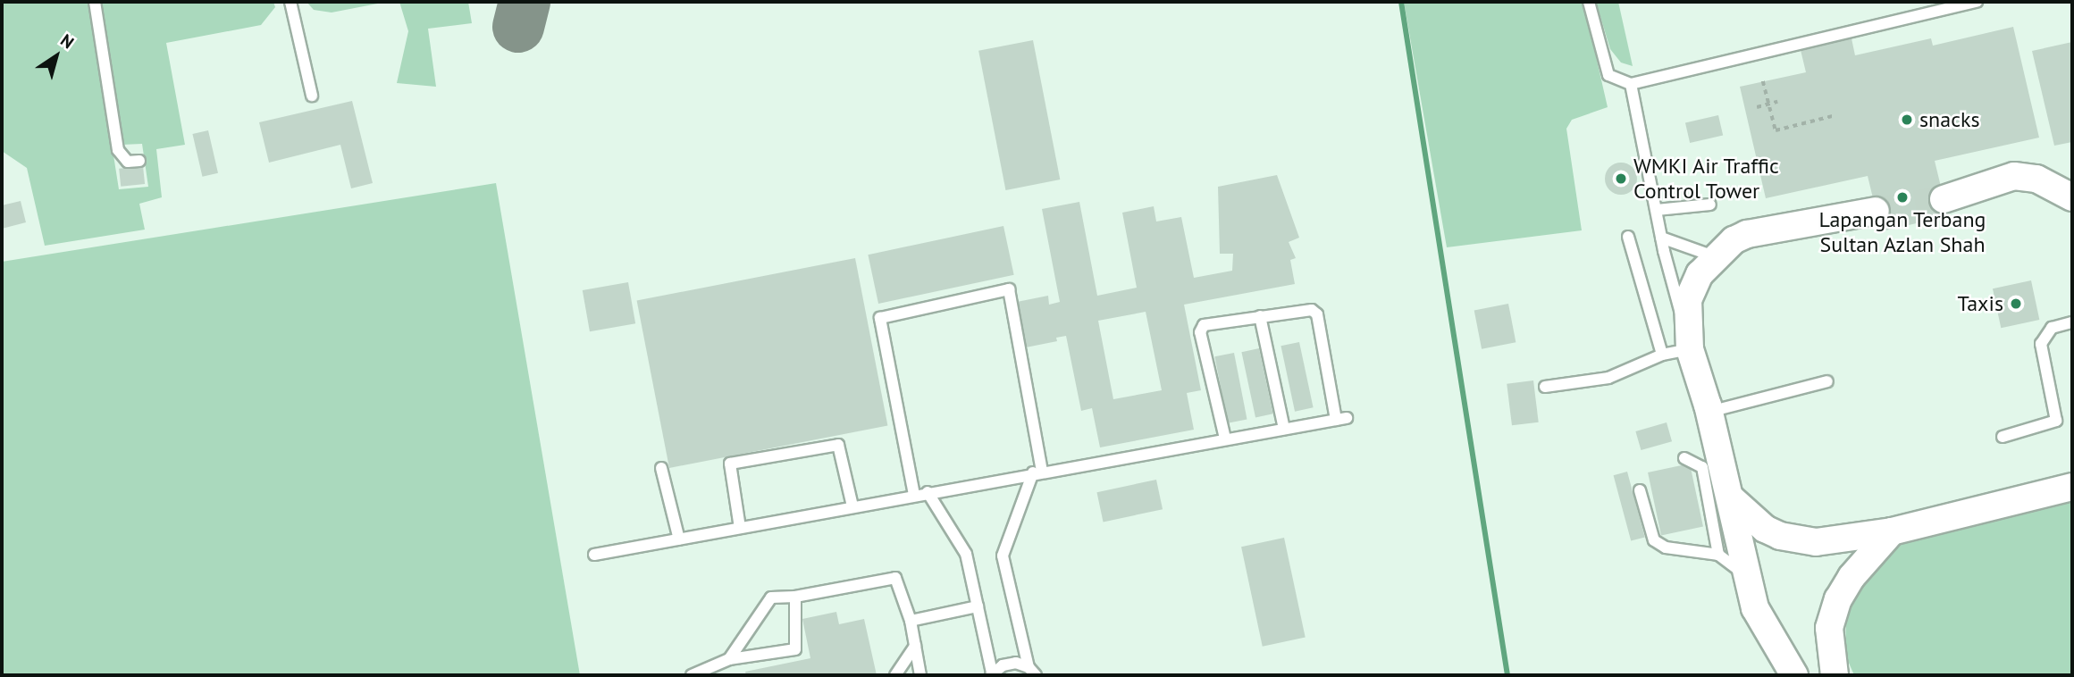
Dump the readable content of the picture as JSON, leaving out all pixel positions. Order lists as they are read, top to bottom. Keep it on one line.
{"places":["snacks","WMKI Air Traffic Control Tower","Lapangan Terbang Sultan Azlan Shah","Taxis"],"north":"top right"}
